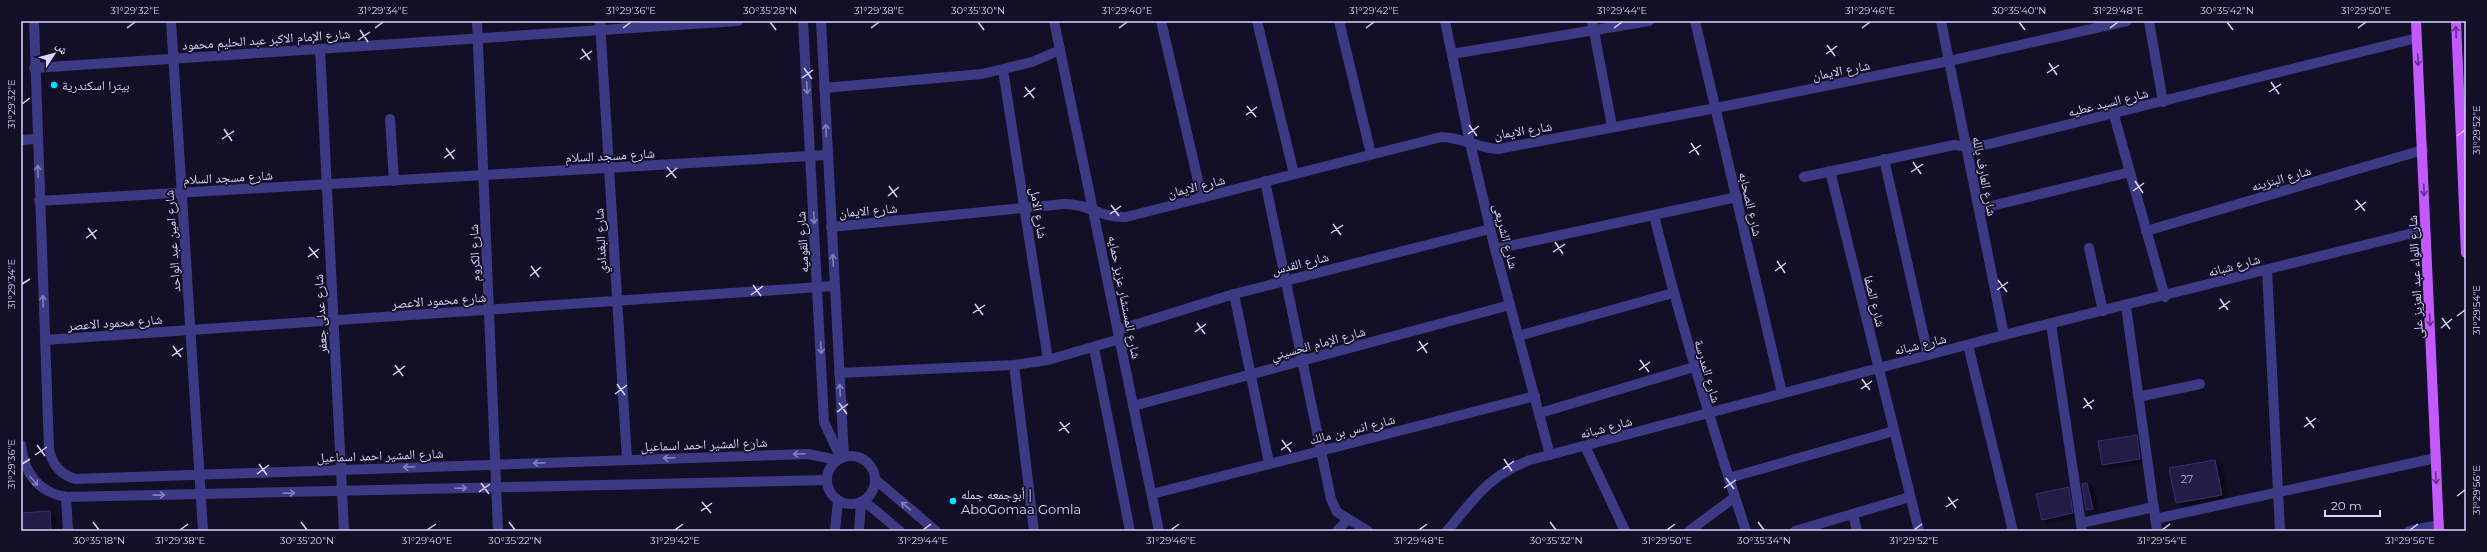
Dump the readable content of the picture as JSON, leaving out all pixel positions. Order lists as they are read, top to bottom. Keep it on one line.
{"streets":{"main road":["شارع اللواء عبد العزيز على"],"street":["شارع الإمام الاكبر عبد الحليم محمود","شارع الايمان","شارع السيد عطيه","شارع مسجد السلام","شارع العارف بالله","شارع البنزينه","شارع الصحابه","شارع الامل","شارع الشريعى","شارع امين عبد الواحد","شارع البغدادي","شارع القوميه","شارع الكروم","شارع القدس","شارع شبانه","شارع المستشار عزيز حمايه","شارع محمود الاعصر","شارع الصفا","شارع عدلى جعفر","شارع الإمام الحسيني","شارع المدرسة","شارع انس بن مالك","شارع المشير احمد اسماعيل"]},"crossings":[["شارع الإمام الاكبر عبد الحليم محمود","شارع امين عبد الواحد"],["شارع الإمام الاكبر عبد الحليم محمود","شارع البغدادي"],["شارع الإمام الاكبر عبد الحليم محمود","شارع الكروم"],["شارع الإمام الاكبر عبد الحليم محمود","شارع عدلى جعفر"],["شارع الإمام الاكبر عبد الحليم محمود","شارع المشير احمد اسماعيل"],["شارع الايمان","شارع العارف بالله"],["شارع الايمان","شارع الصحابه"],["شارع الايمان","شارع الامل"],["شارع الايمان","شارع الشريعى"],["شارع الايمان","شارع المستشار عزيز حمايه"],["شارع السيد عطيه","شارع العارف بالله"],["شارع السيد عطيه","شارع اللواء عبد العزيز على"],["شارع السيد عطيه","شارع الصفا"],["شارع مسجد السلام","شارع امين عبد الواحد"],["شارع مسجد السلام","شارع البغدادي"],["شارع مسجد السلام","شارع القوميه"],["شارع مسجد السلام","شارع الكروم"],["شارع مسجد السلام","شارع عدلى جعفر"],["شارع مسجد السلام","شارع المشير احمد اسماعيل"],["شارع العارف بالله","شارع شبانه"],["شارع البنزينه","شارع اللواء عبد العزيز على"],["شارع الصحابه","شارع شبانه"],["شارع الامل","شارع القدس"],["شارع الشريعى","شارع القدس"],["شارع الشريعى","شارع شبانه"],["شارع الشريعى","شارع الإمام الحسيني"],["شارع الشريعى","شارع انس بن مالك"],["شارع امين عبد الواحد","شارع محمود الاعصر"],["شارع امين عبد الواحد","شارع المشير احمد اسماعيل"],["شارع البغدادي","شارع محمود الاعصر"],["شارع البغدادي","شارع المشير احمد اسماعيل"],["شارع القوميه","شارع محمود الاعصر"],["شارع القوميه","شارع المشير احمد اسماعيل"],["شارع الكروم","شارع محمود الاعصر"],["شارع الكروم","شارع المشير احمد اسماعيل"],["شارع القدس","شارع المستشار عزيز حمايه"],["شارع شبانه","شارع اللواء عبد العزيز على"],["شارع شبانه","شارع الصفا"],["شارع شبانه","شارع المدرسة"],["شارع المستشار عزيز حمايه","شارع الإمام الحسيني"],["شارع المستشار عزيز حمايه","شارع انس بن مالك"],["شارع محمود الاعصر","شارع عدلى جعفر"],["شارع محمود الاعصر","شارع المشير احمد اسماعيل"],["شارع عدلى جعفر","شارع المشير احمد اسماعيل"]],"places":["بيترا اسكندرية","أبوجمعه جمله | AboGomaa Gomla"],"house_numbers":["27"],"scale_bar":"20 m","north":"top right","coordinates":["31°29'32\"E","31°29'34\"E","31°29'36\"E","30°35'28\"N","31°29'38\"E","30°35'30\"N","31°29'40\"E","31°29'42\"E","31°29'44\"E","31°29'46\"E","30°35'40\"N","31°29'48\"E","30°35'42\"N","31°29'50\"E","31°29'52\"E","31°29'54\"E","31°29'56\"E","30°35'18\"N","30°35'20\"N","30°35'22\"N","30°35'32\"N","30°35'34\"N"]}
